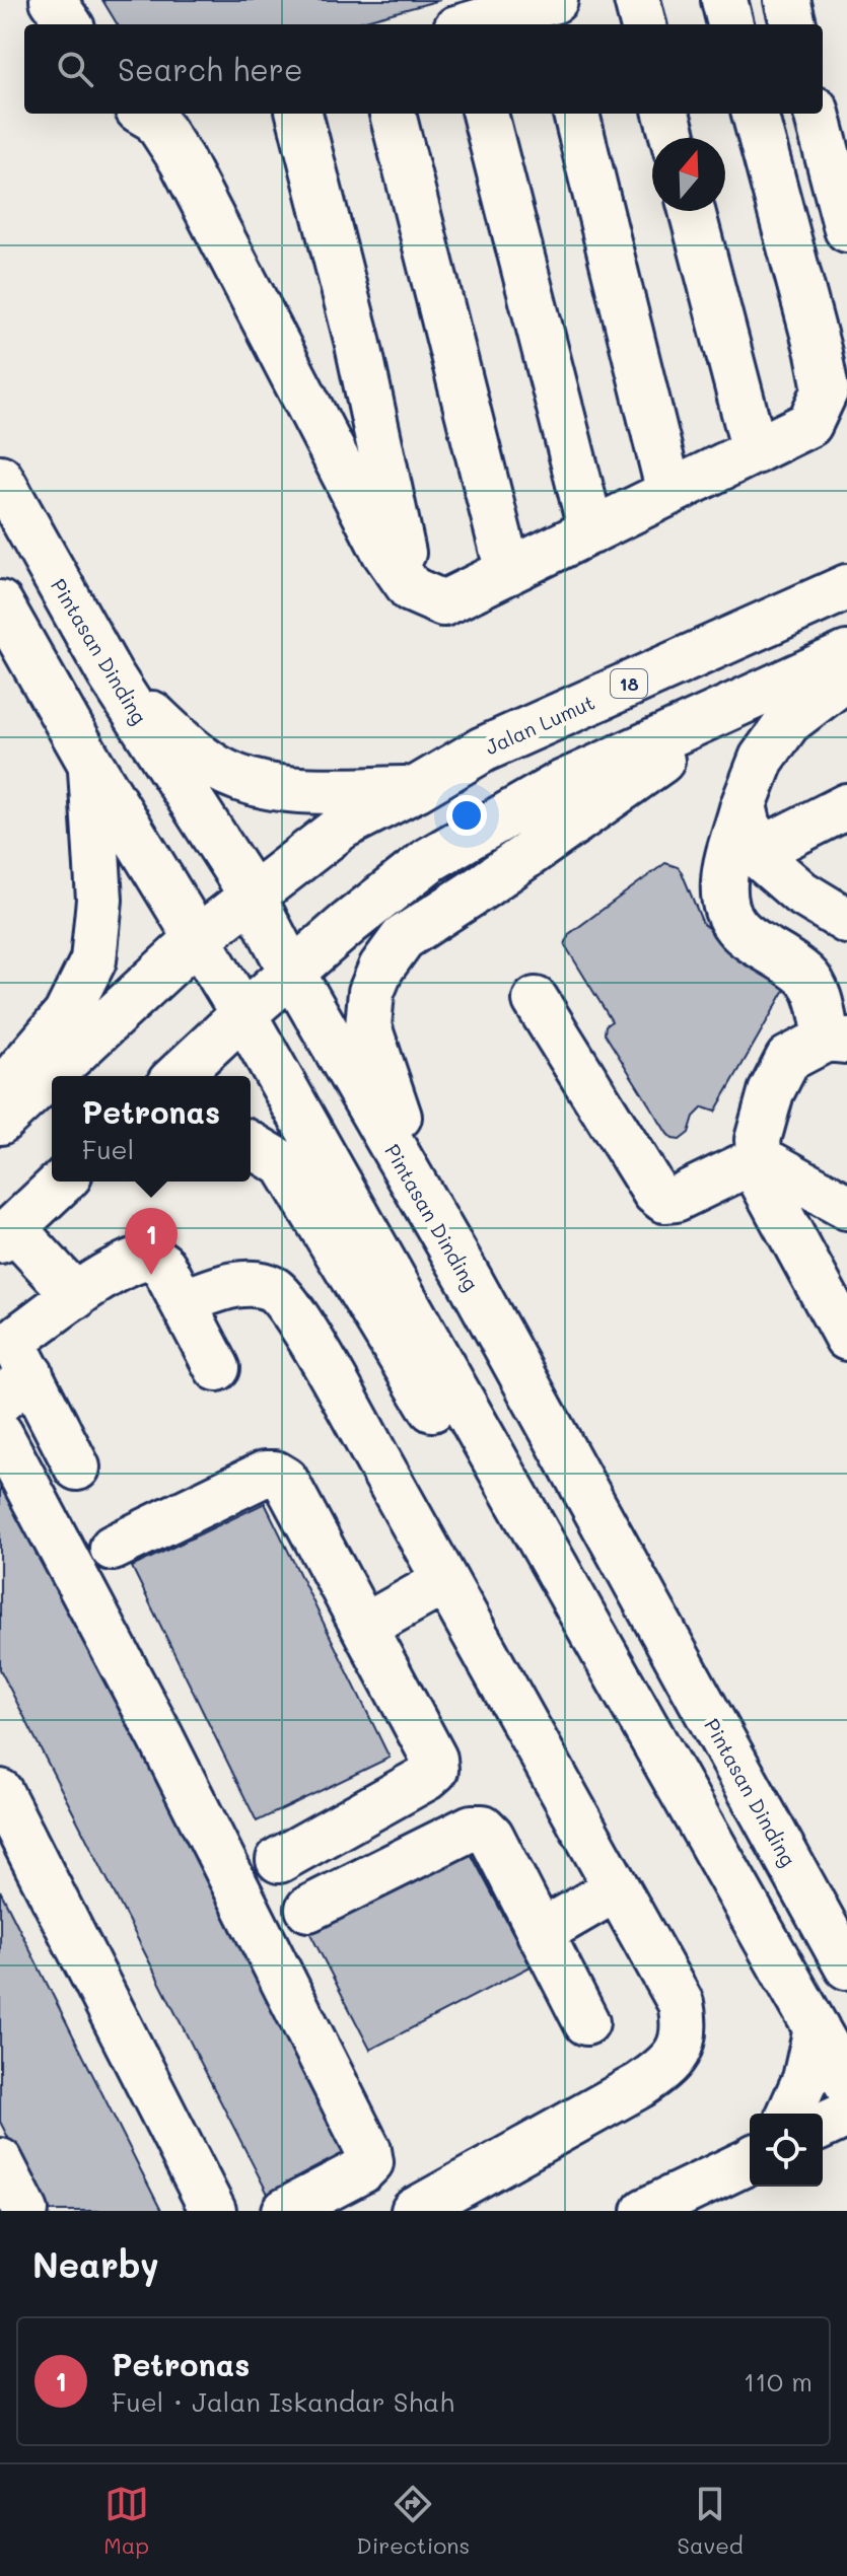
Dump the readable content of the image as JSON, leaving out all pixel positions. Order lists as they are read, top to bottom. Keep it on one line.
{"streets":{"main road":["Pintasan Dinding","18","Jalan Lumut"]},"crossings":[["Pintasan Dinding","18"],["Pintasan Dinding","Jalan Lumut"],["18","Jalan Lumut"]],"north":"top","page":{"search":"Search here","popup":["Petronas","Fuel"],"pins":"1","heading":"Nearby","list":[{"mark":"1","name":"Petronas","note":"Fuel · Jalan Iskandar Shah","value":"110 m"}],"nav":["Map","Directions","Saved"]}}
